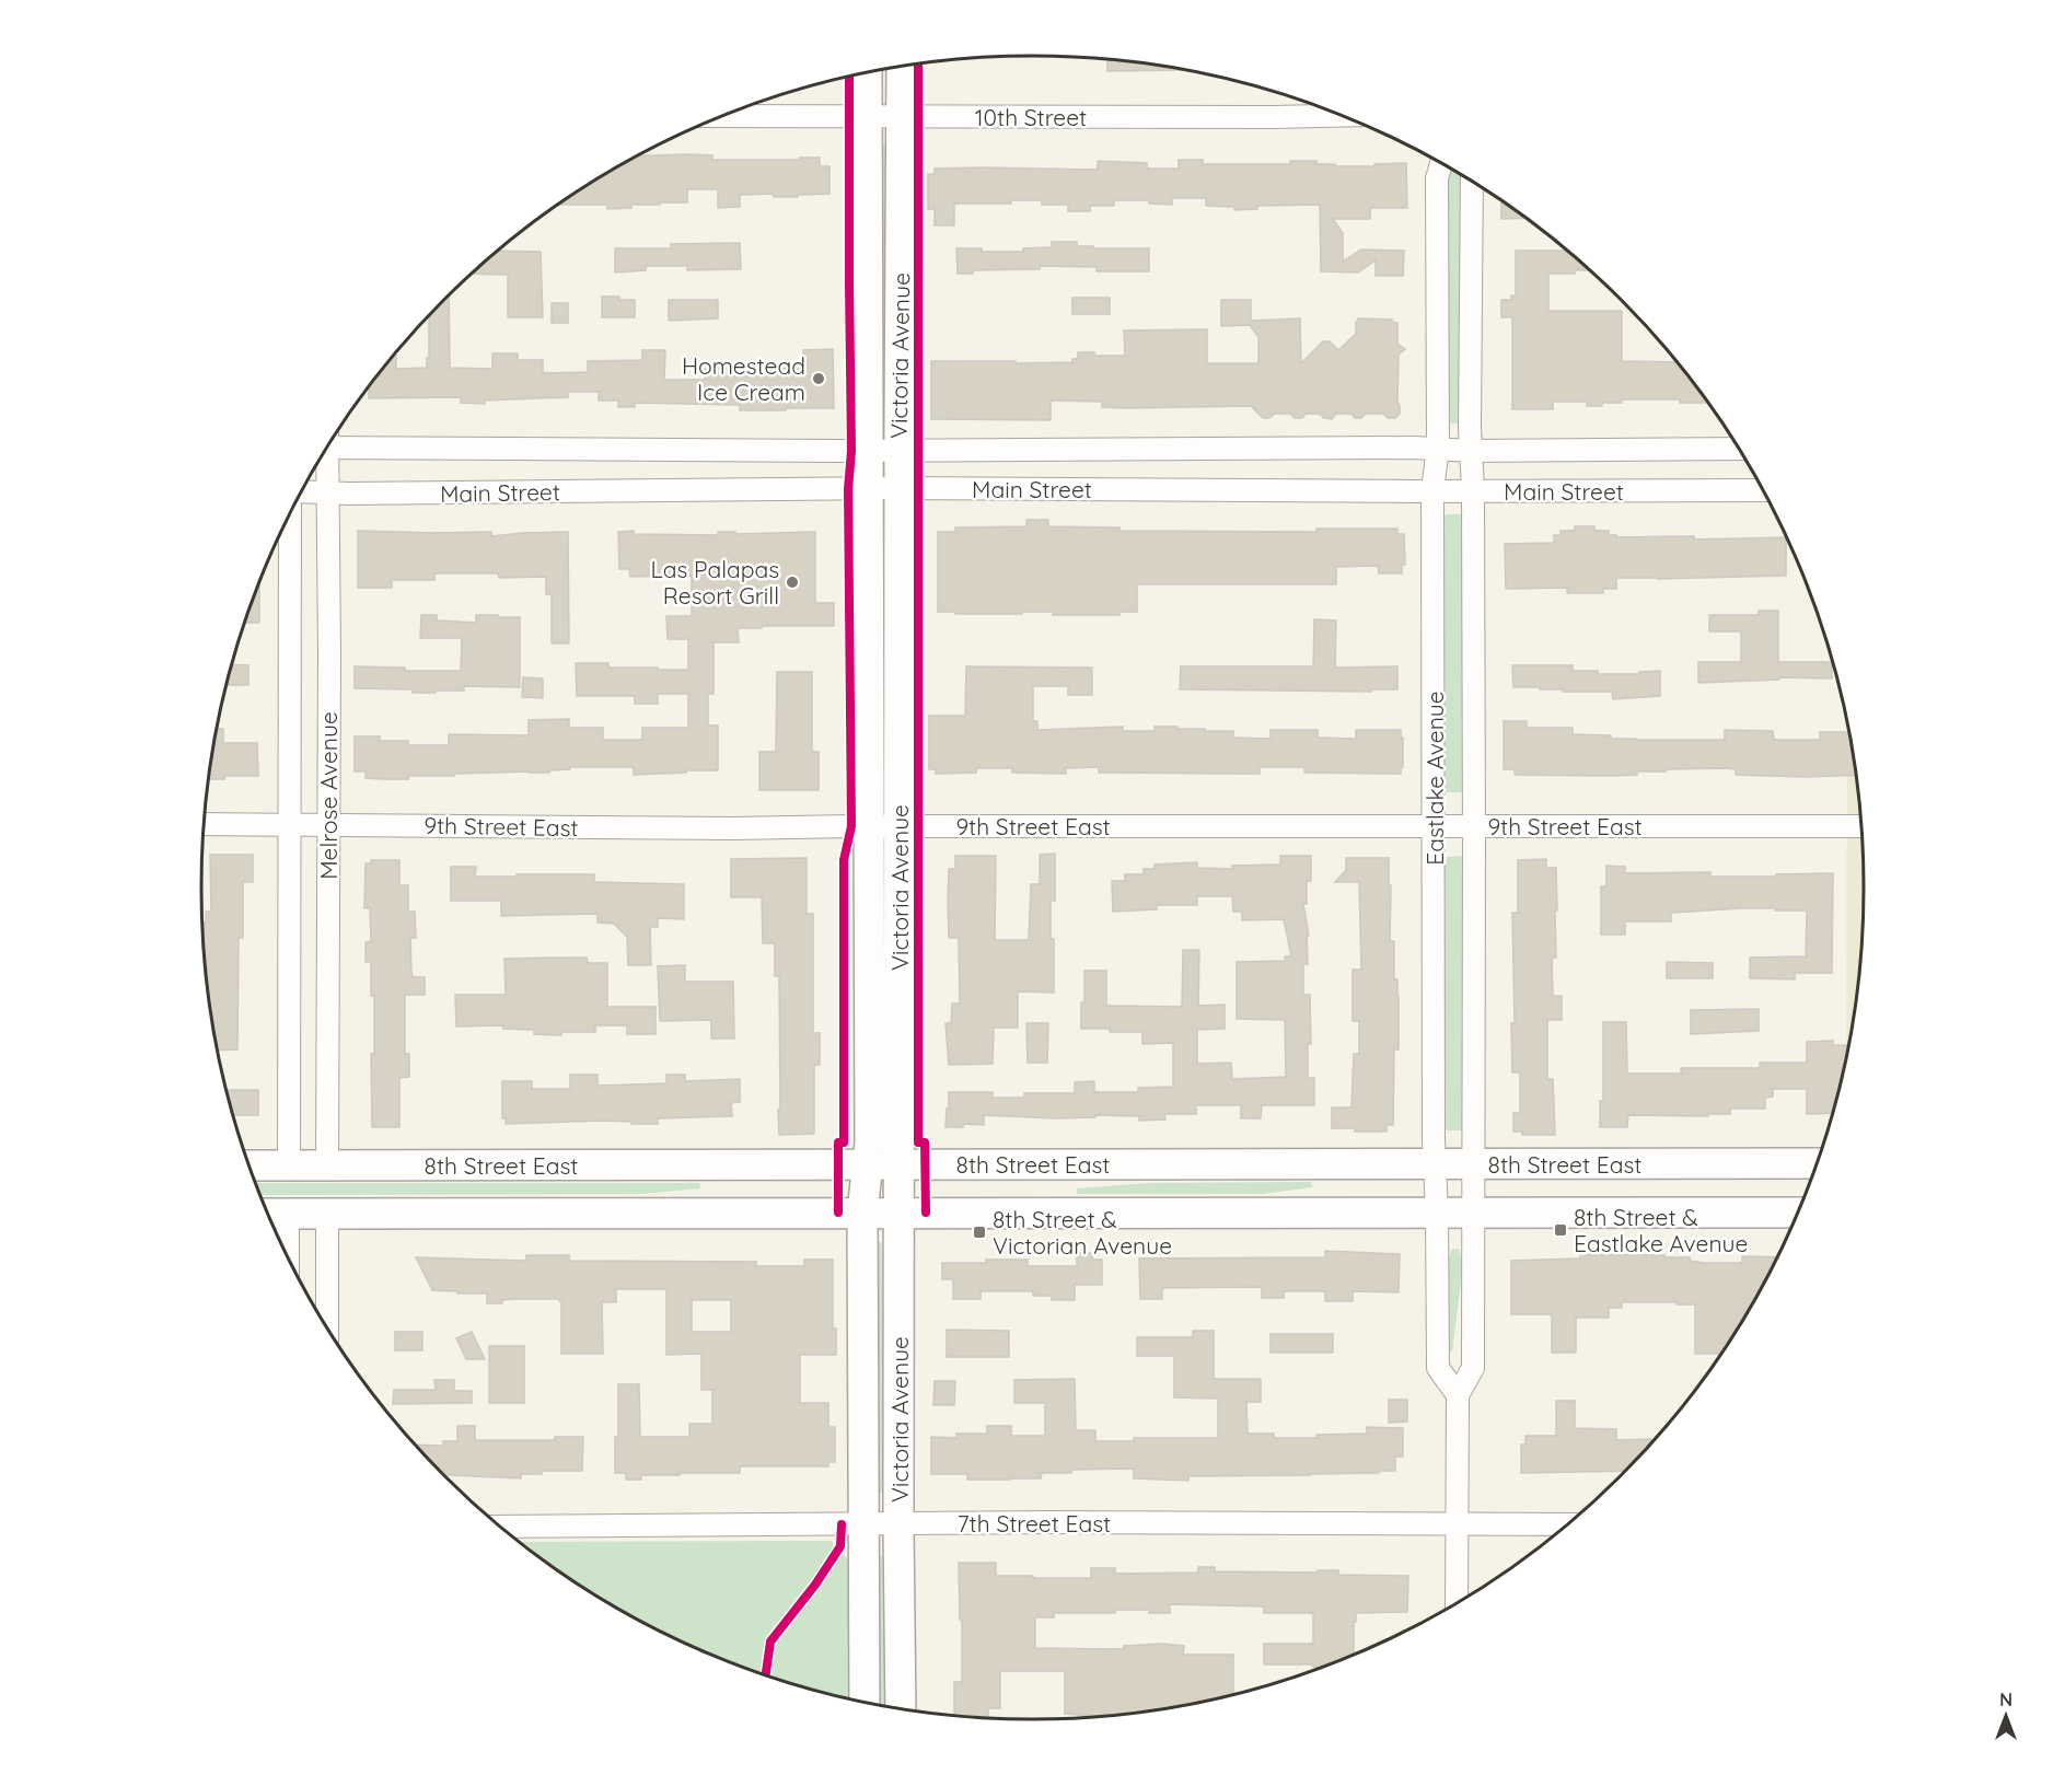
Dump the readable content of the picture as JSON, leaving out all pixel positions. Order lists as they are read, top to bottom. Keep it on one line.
{"streets":{"street":["10th Street","Victoria Avenue","Main Street","Eastlake Avenue","Melrose Avenue","9th Street East","8th Street East","7th Street East"]},"crossings":[["10th Street","Victoria Avenue"],["Victoria Avenue","Main Street"],["Victoria Avenue","9th Street East"],["Victoria Avenue","8th Street East"],["Victoria Avenue","7th Street East"],["Main Street","Eastlake Avenue"],["Main Street","Melrose Avenue"],["Eastlake Avenue","9th Street East"],["Eastlake Avenue","8th Street East"],["Eastlake Avenue","7th Street East"],["Melrose Avenue","9th Street East"],["Melrose Avenue","8th Street East"]],"places":{"other":["Homestead Ice Cream","Las Palapas Resort Grill"],"transit":["8th Street & Eastlake Avenue","8th Street & Victorian Avenue"]},"north":"top"}
